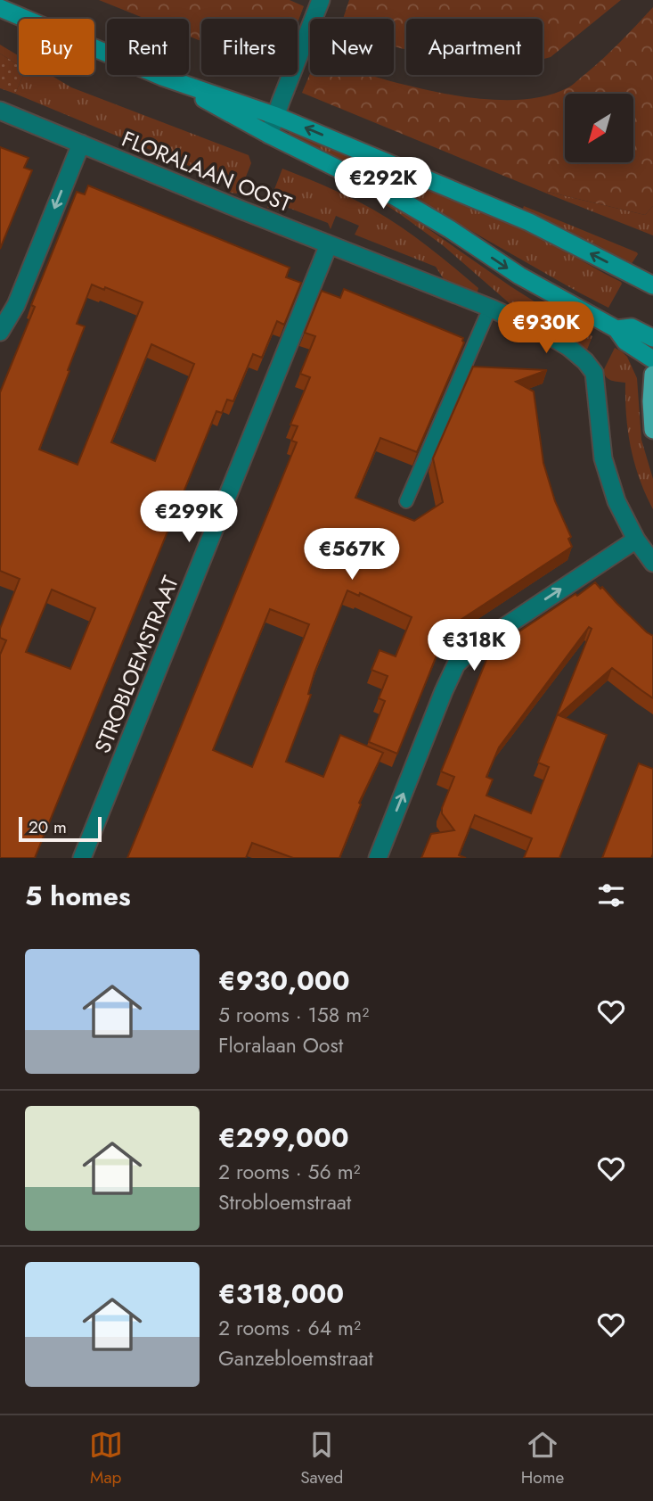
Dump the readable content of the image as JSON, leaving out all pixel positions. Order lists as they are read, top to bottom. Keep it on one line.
{"streets":{"street":["FLORALAAN OOST","STROBLOEMSTRAAT"]},"crossings":[["FLORALAAN OOST","STROBLOEMSTRAAT"]],"scale_bar":"20 m","north":"bottom left","page":{"chip":["Buy","Rent","Filters","New","Apartment"],"price":["€292K","€930K","€299K","€567K","€318K"],"scale":"20 m","heading":"5 homes","list":[{"name":"€930,000","note":"5 rooms · 158 m² · Floralaan Oost"},{"name":"€299,000","note":"2 rooms · 56 m² · Strobloemstraat"},{"name":"€318,000","note":"2 rooms · 64 m² · Ganzebloemstraat"}],"tabs":["Map","Saved","Home"]}}
